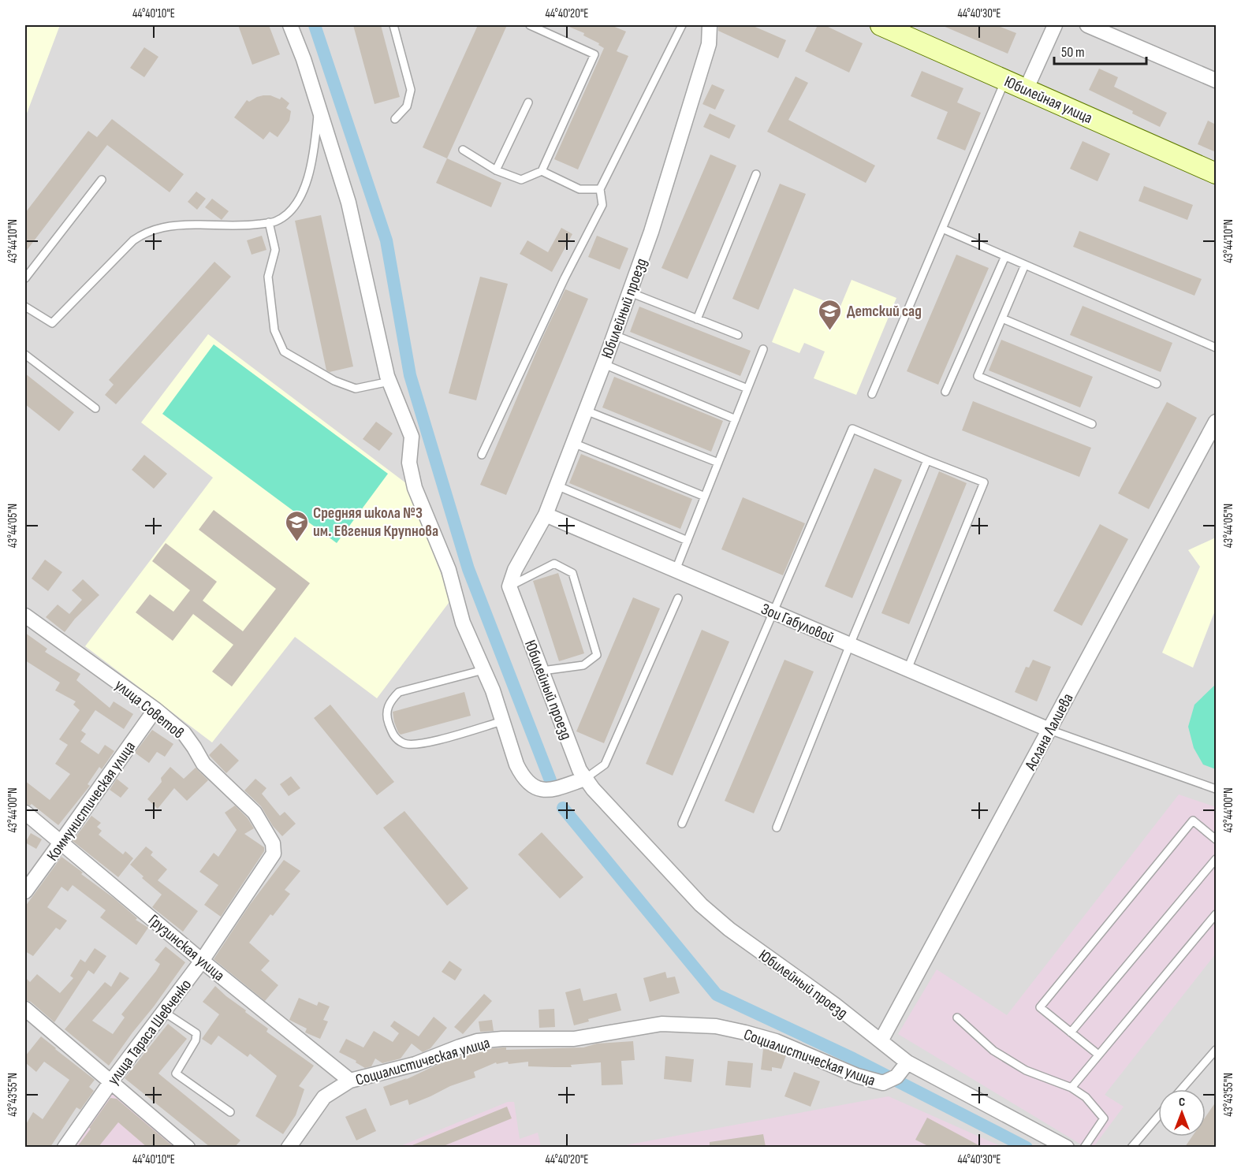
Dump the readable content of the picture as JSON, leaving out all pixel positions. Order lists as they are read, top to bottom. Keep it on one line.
{"streets":{"main road":["Юбилейная улица"],"street":["Юбилейный проезд","Зои Габуловой","улица Советов","Аслана Лалиева","Коммунистическая улица","Грузинская улица","улица Тараса Шевченко","Социалистическая улица"]},"crossings":[["Юбилейный проезд","Зои Габуловой"],["Юбилейный проезд","Аслана Лалиева"],["Юбилейный проезд","Социалистическая улица"],["Зои Габуловой","Аслана Лалиева"],["улица Советов","Коммунистическая улица"],["улица Советов","улица Тараса Шевченко"],["Коммунистическая улица","Грузинская улица"],["Грузинская улица","улица Тараса Шевченко"],["Грузинская улица","Социалистическая улица"]],"places":{"school or university":["Детский сад","Средняя школа №3 им. Евгения Крупнова"]},"scale_bar":"50 m","north":"top","coordinates":["44°40'10\"E","44°40'20\"E","44°40'30\"E","43°44'10\"N","43°44'05\"N","43°44'00\"N","43°43'55\"N"]}
